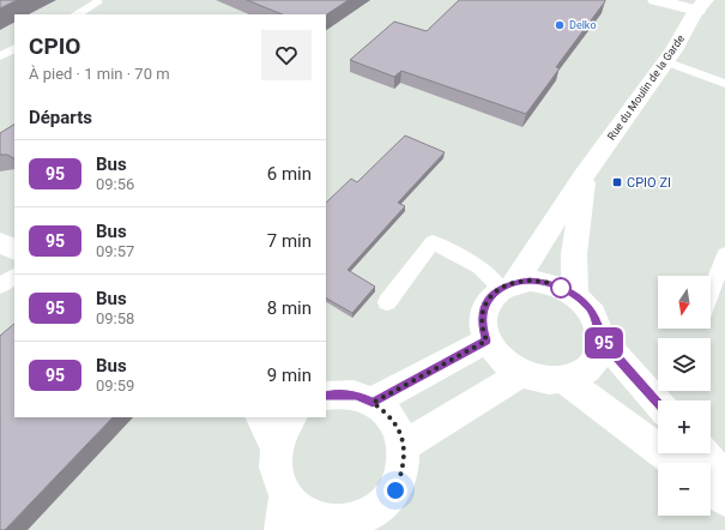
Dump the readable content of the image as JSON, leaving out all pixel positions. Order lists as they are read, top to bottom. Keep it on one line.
{"streets":{"main road":["Rue du Moulin de la Garde"]},"places":{"other":["Delko"],"transit":["CPIO ZI"]},"lines":["bus line 95"],"north":"bottom","page":{"on_map":"95","heading":[["CPIO","À pied · 1 min · 70 m"],"Départs"],"list":[{"mark":"95","name":"Bus","note":"09:56","value":"6 min"},{"mark":"95","name":"Bus","note":"09:57","value":"7 min"},{"mark":"95","name":"Bus","note":"09:58","value":"8 min"},{"mark":"95","name":"Bus","note":"09:59","value":"9 min"}],"map_buttons":["+","−"]}}
